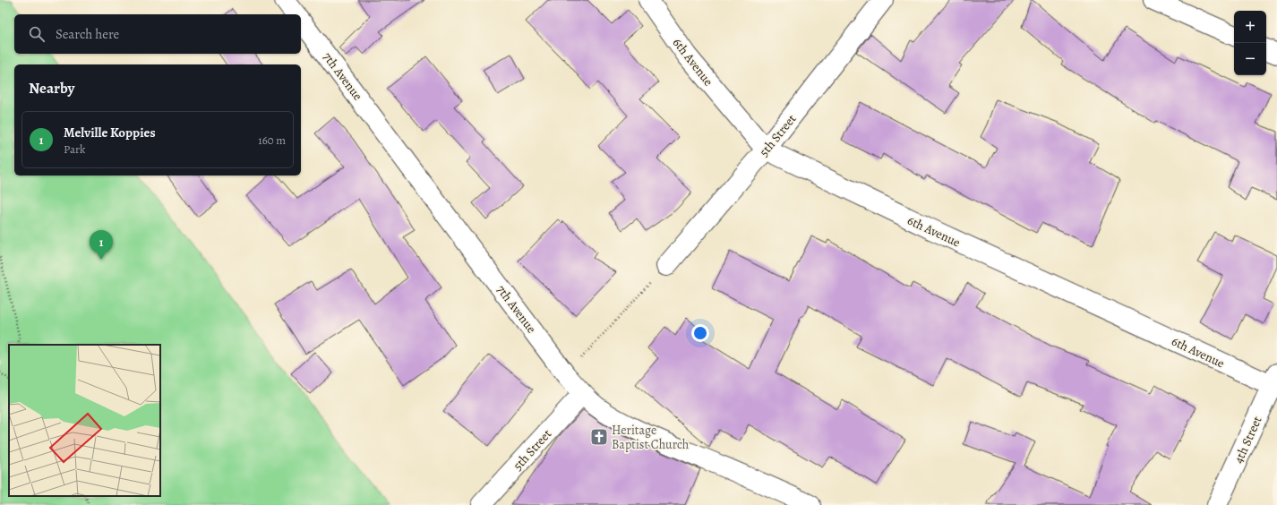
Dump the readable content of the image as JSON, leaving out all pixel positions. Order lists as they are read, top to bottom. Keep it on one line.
{"streets":{"street":["6th Avenue","7th Avenue","5th Street","4th Street"]},"crossings":[["6th Avenue","5th Street"],["6th Avenue","4th Street"],["7th Avenue","5th Street"]],"places":{"church":["Heritage Baptist Church"]},"page":{"map_buttons":["+","−"],"search":"Search here","heading":"Nearby","list":[{"mark":"1","name":"Melville Koppies","note":"Park","value":"160 m"}],"pins":"1"}}
